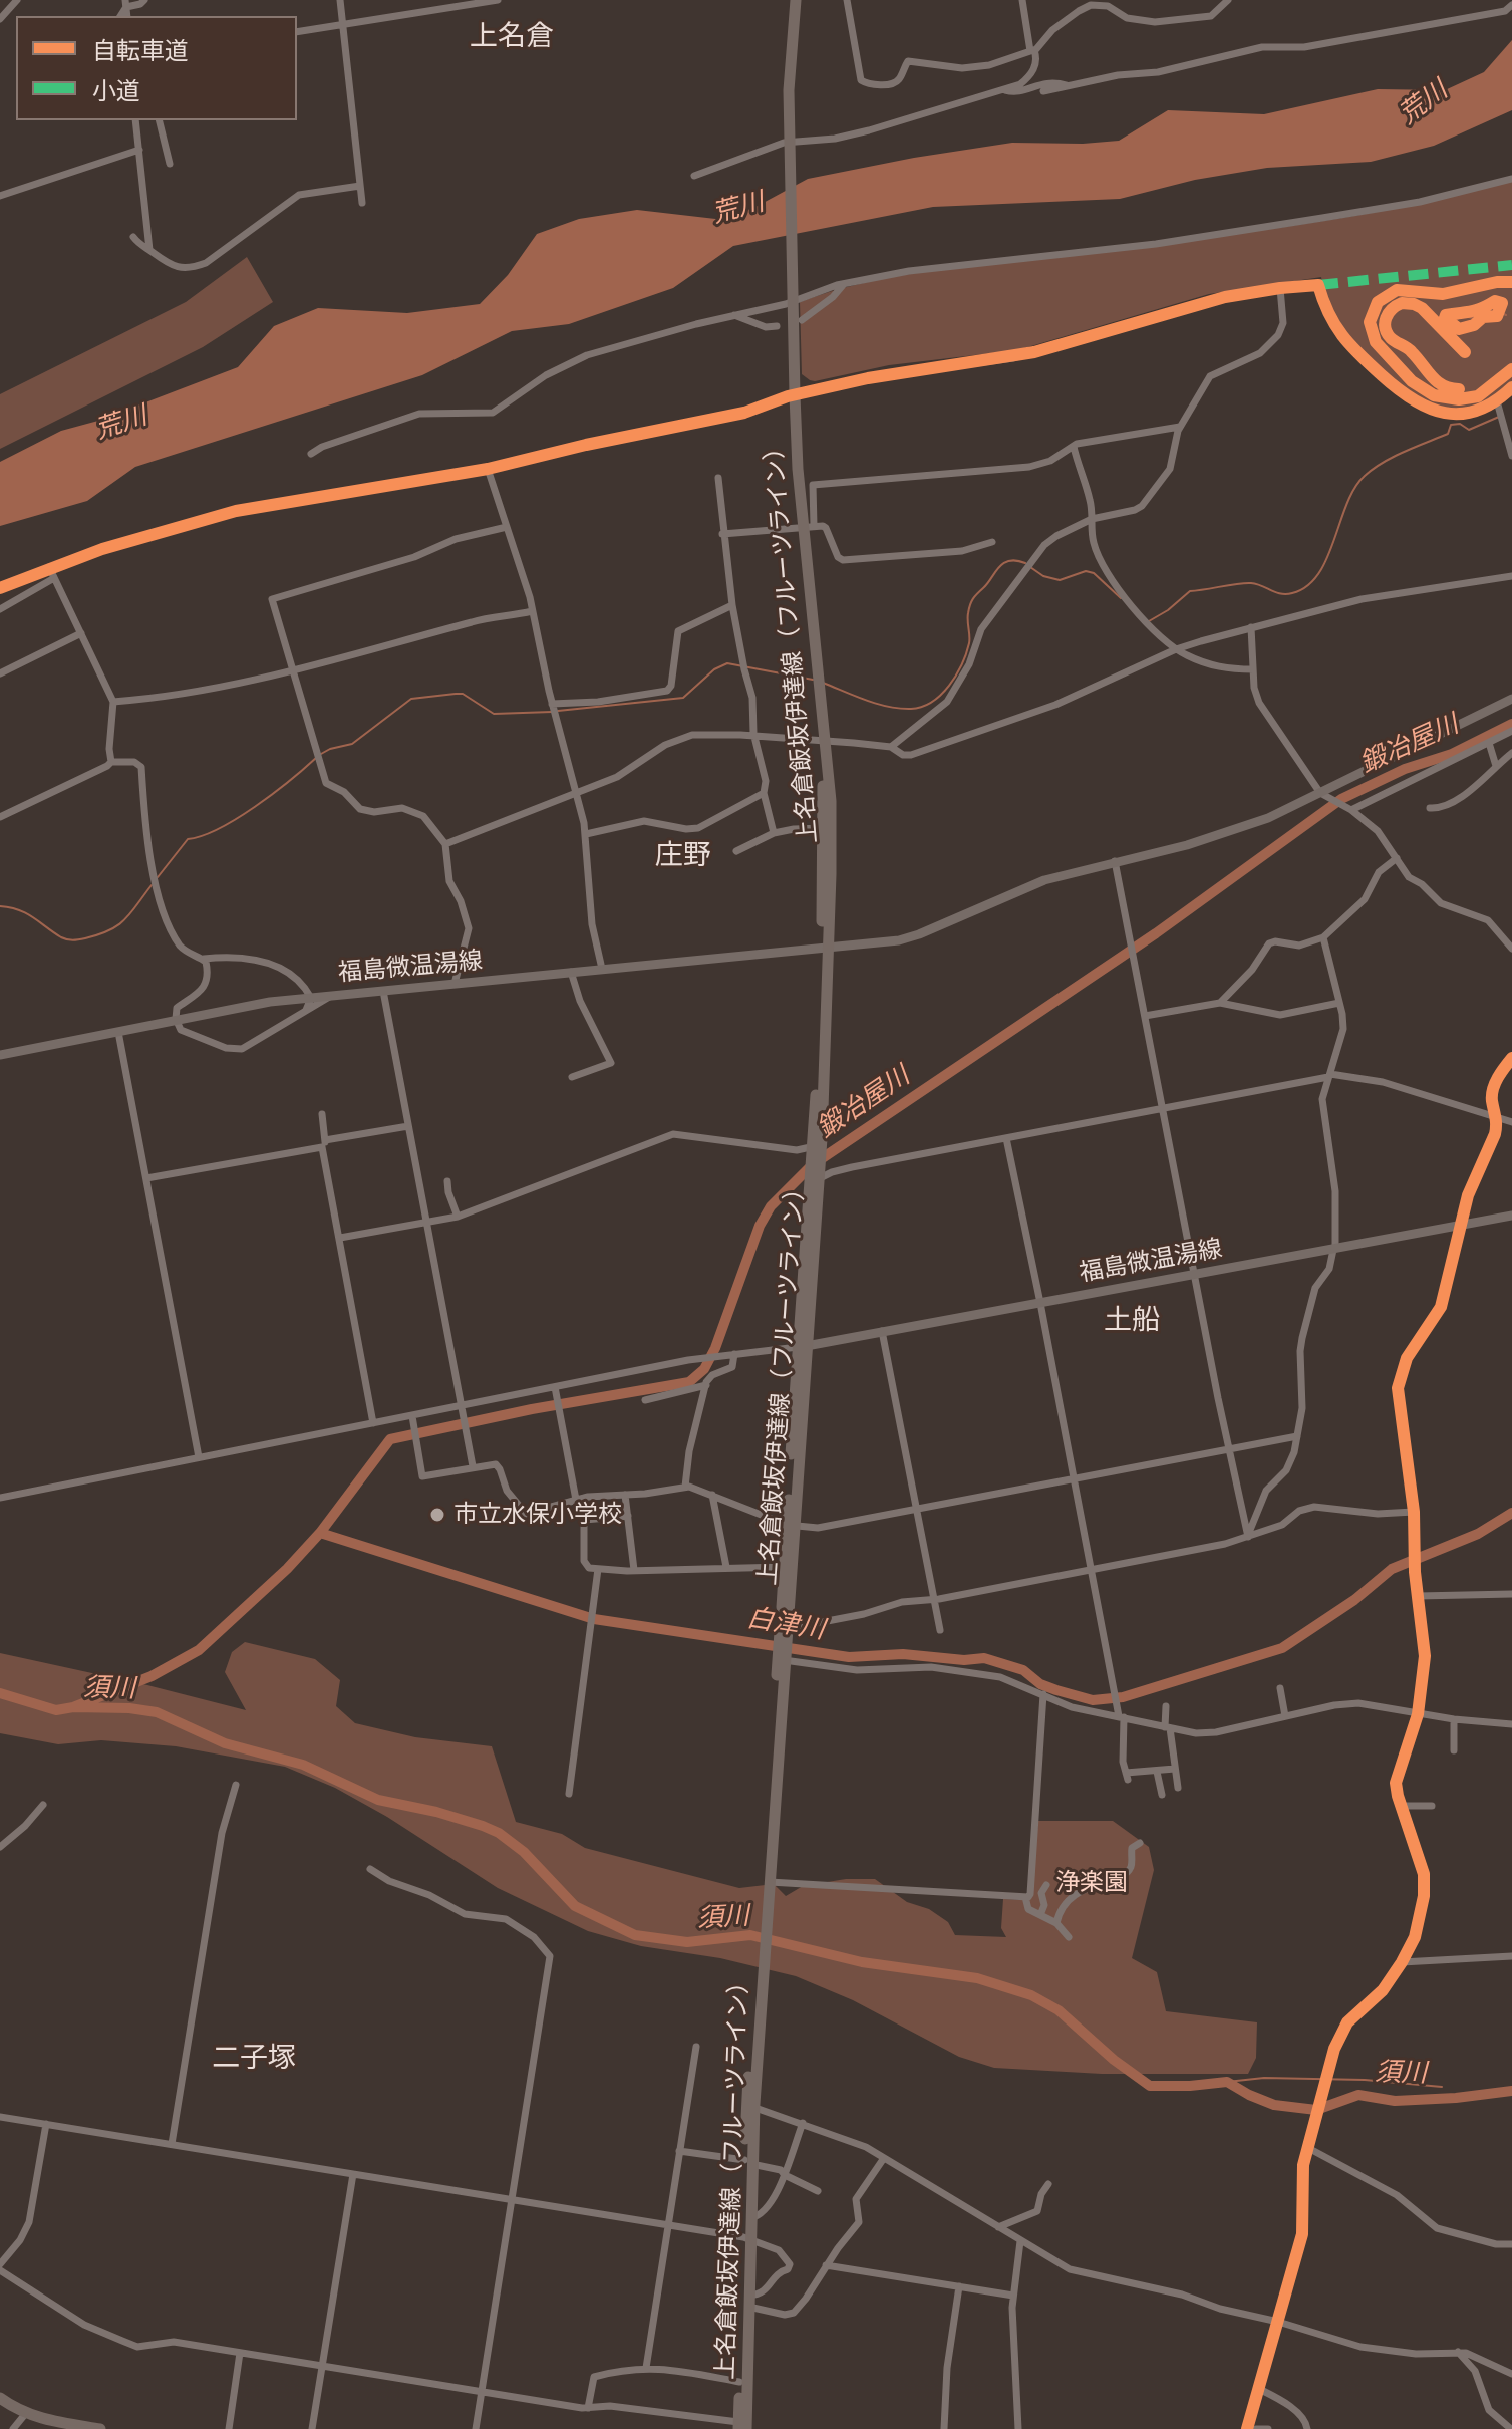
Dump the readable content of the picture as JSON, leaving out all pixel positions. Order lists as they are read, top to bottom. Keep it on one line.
{"streets":{"main road":["上名倉飯坂伊達線（フルーツライン）","福島微温湯線"]},"crossings":[["上名倉飯坂伊達線（フルーツライン）","福島微温湯線"]],"districts":["上名倉","庄野","土船","二子塚"],"water":["荒川","鍛冶屋川","白津川","須川"],"parks":["浄楽園"],"places":["市立水保小学校"],"legend":["自転車道","小道"]}
